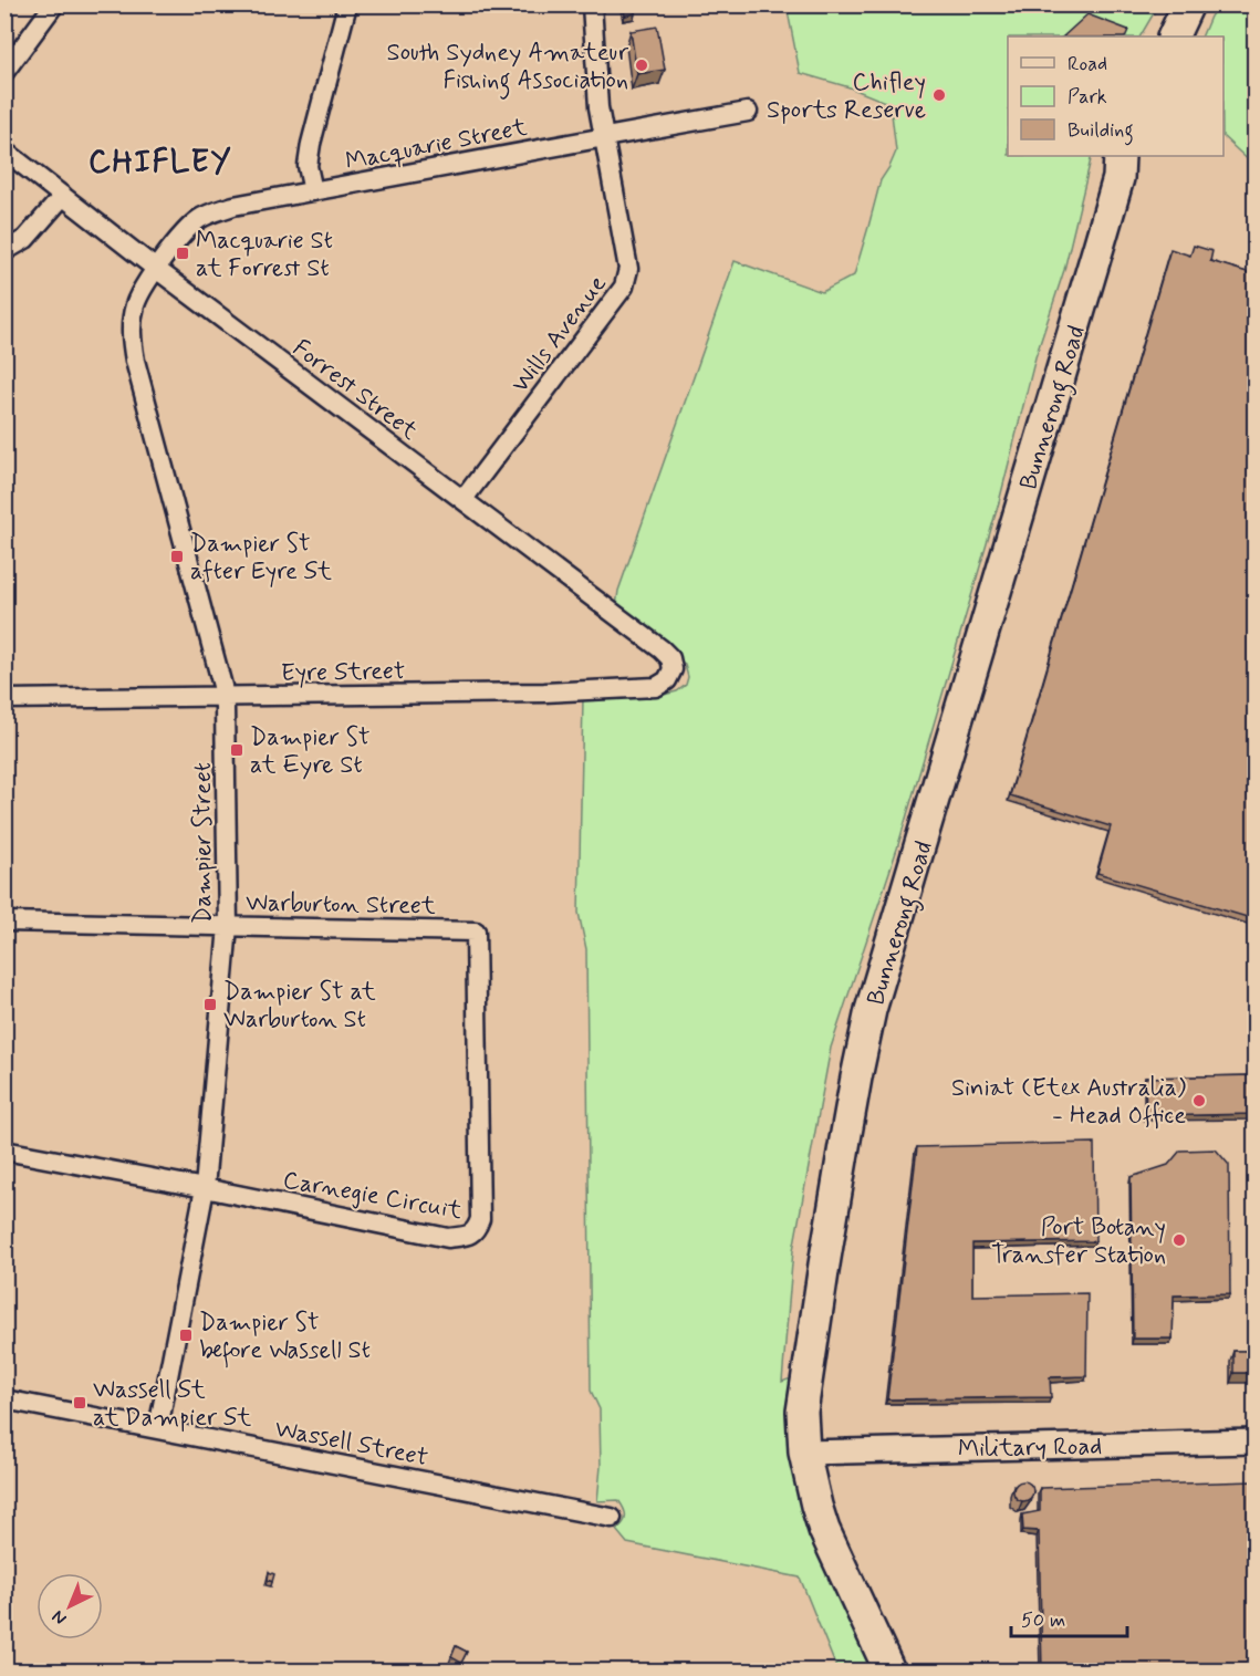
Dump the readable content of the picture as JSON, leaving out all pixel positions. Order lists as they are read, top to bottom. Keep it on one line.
{"streets":{"main road":["Bunnerong Road"],"street":["Macquarie Street","Wills Avenue","Forrest Street","Eyre Street","Dampier Street","Warburton Street","Carnegie Circuit","Wassell Street","Military Road"]},"crossings":[["Macquarie Street","Wills Avenue"],["Macquarie Street","Forrest Street"],["Macquarie Street","Dampier Street"],["Wills Avenue","Forrest Street"],["Forrest Street","Eyre Street"],["Forrest Street","Dampier Street"],["Bunnerong Road","Military Road"],["Eyre Street","Dampier Street"],["Dampier Street","Warburton Street"],["Dampier Street","Carnegie Circuit"],["Dampier Street","Wassell Street"],["Warburton Street","Carnegie Circuit"]],"districts":["CHIFLEY"],"places":{"other":["South Sydney Amateur Fishing Association","Chifley Sports Reserve","Siniat (Etex Australia) - Head Office","Port Botany Transfer Station"],"transit":["Macquarie St at Forrest St","Dampier St after Eyre St","Dampier St at Eyre St","Dampier St at Warburton St","Dampier St before Wassell St","Wassell St at Dampier St"]},"legend":["Road","Park","Building"],"scale_bar":"50 m","north":"bottom left"}
